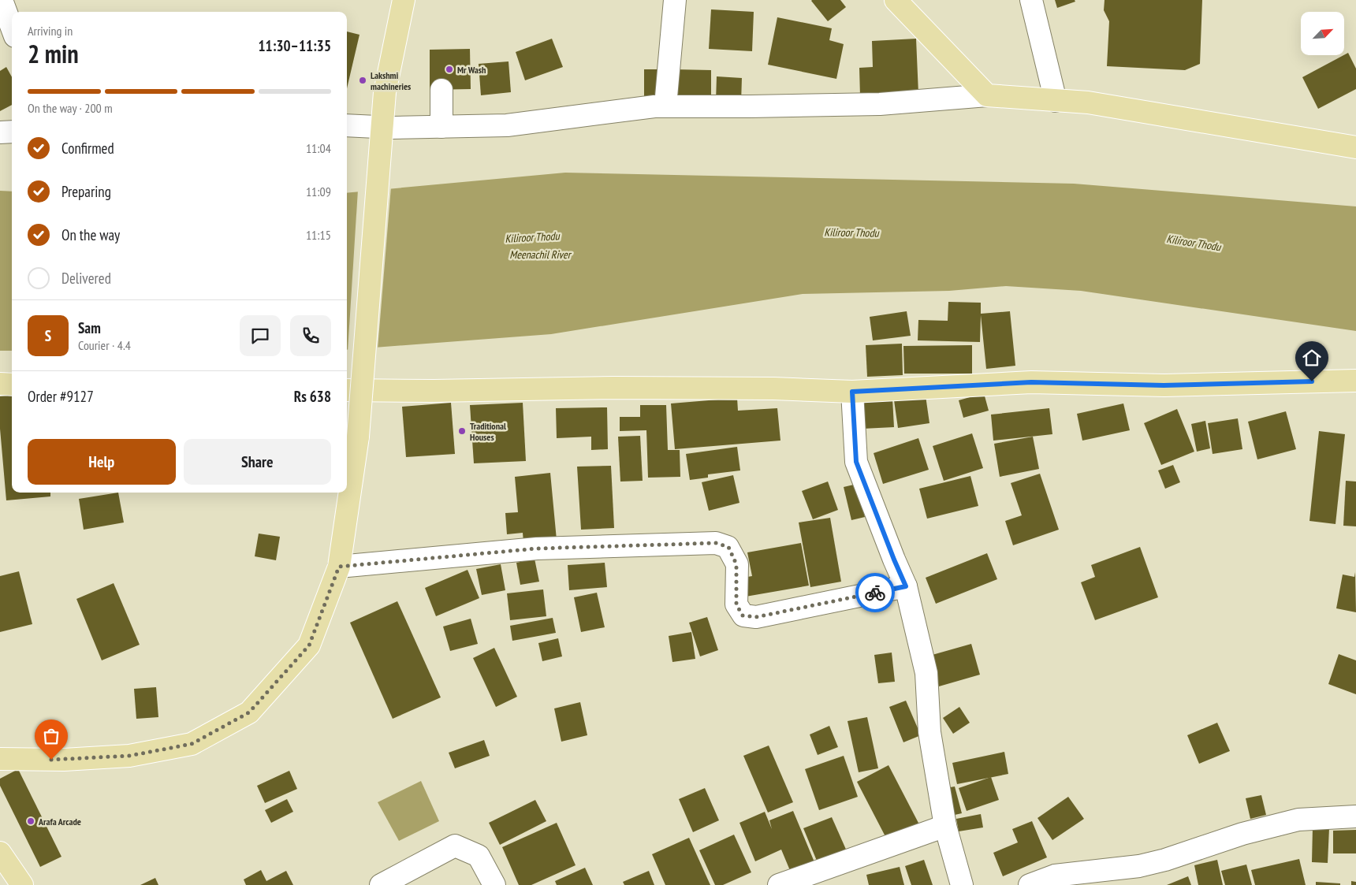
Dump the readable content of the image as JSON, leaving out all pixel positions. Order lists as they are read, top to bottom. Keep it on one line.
{"water":["Kiliroor Thodu","Meenachil River"],"places":["Mr Wash","Lakshmi machineries","Traditional Houses","Arafa Arcade"],"north":"top right","page":{"heading":["2 min","Arriving in","11:30–11:35"],"panel":["Sam","Courier · 4.4","Order #9127","Rs 638"],"bar":"On the way · 200 m","list":[["Confirmed","11:04"],["Preparing","11:09"],["On the way","11:15"],"Delivered"],"round":"S","buttons":["Help","Share"]}}
